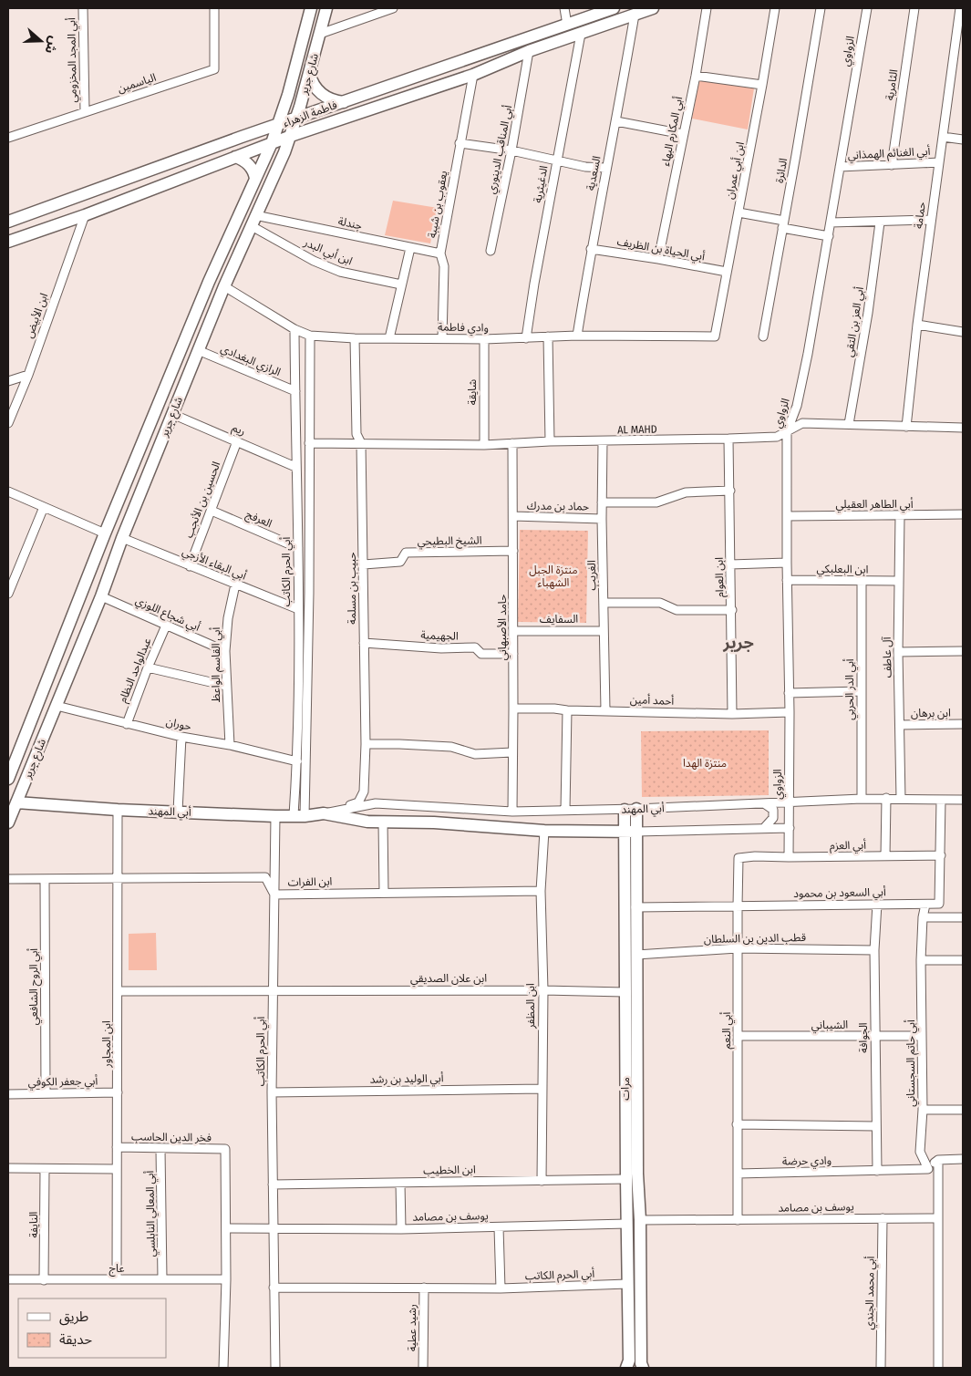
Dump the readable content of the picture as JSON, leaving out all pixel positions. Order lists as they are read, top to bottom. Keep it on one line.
{"streets":{"main road":["شارع جرير","فاطمة الزهراء","أبي المهند","مرات"],"street":["الزواوي","أبي المجد المخزومي","الياسمين","الثامرية","أبي المكارم البهاء","أبي المناقب الدينوري","أبي الغنائم الهمذاني","ابن أبي عمران","الدائرة","السعدية","الدغيثرية","يعقوب بن شيبة","حمامة","جندلة","أبي الحياة بن الظريف","ابن أبي البدر","ابن الأبيض","أبي العز بن التقي","وادي فاطمة","الرازي البغدادي","شايقة","ريم","AL MAHD","الحسين بن الأنجب","أبي الطاهر العقيلي","حماد بن مدرك","العرفج","الشيخ البطيحي","أبي البقاء الأزجي","ابن البعلبكي","أبي الحرم الكاتب","الغريب","ابن العوام","حبيب بن مسلمة","أبي شجاع اللوزي","السفايف","حامد الأصبهاني","الجهيمية","آل عاطف","أبي القاسم الواعظ","عبدالواحد النظام","أبي الدر الحربي","أحمد أمين","ابن برهان","حوران","أبي العزم","ابن الفرات","أبي السعود بن محمود","قطب الدين بن السلطان","ابن علان الصديقي","أبي الروح الشافعي","ابن المظفر","الشيباني","أبي النعم","الجوافة","ابن المجاور","أبي حاتم السجستاني","أبي الوليد بن رشد","أبي جعفر الكوفي","فخر الدين الحاسب","وادي حرضة","ابن الخطيب","يوسف بن مصامد","أبي المعالي النابلسي","النايفة","عاج","أبي محمد الجندي","رشيد عطية"]},"crossings":[["الزواوي","أبي الغنائم الهمذاني"],["الزواوي","AL MAHD"],["الزواوي","أبي الطاهر العقيلي"],["الزواوي","ابن البعلبكي"],["الزواوي","أحمد أمين"],["الزواوي","أبي المهند"],["الزواوي","أبي العزم"],["أبي المجد المخزومي","الياسمين"],["شارع جرير","فاطمة الزهراء"],["شارع جرير","جندلة"],["شارع جرير","ابن أبي البدر"],["شارع جرير","وادي فاطمة"],["شارع جرير","الرازي البغدادي"],["شارع جرير","ريم"],["شارع جرير","أبي البقاء الأزجي"],["شارع جرير","أبي شجاع اللوزي"],["شارع جرير","حوران"],["شارع جرير","أبي المهند"],["الثامرية","أبي الغنائم الهمذاني"],["أبي المكارم البهاء","أبي الحياة بن الظريف"],["أبي الغنائم الهمذاني","حمامة"],["ابن أبي عمران","أبي الحياة بن الظريف"],["ابن أبي عمران","وادي فاطمة"],["السعدية","أبي الحياة بن الظريف"],["السعدية","وادي فاطمة"],["الدغيثرية","وادي فاطمة"],["يعقوب بن شيبة","جندلة"],["يعقوب بن شيبة","وادي فاطمة"],["حمامة","AL MAHD"],["جندلة","ابن أبي البدر"],["أبي العز بن التقي","AL MAHD"],["وادي فاطمة","شايقة"],["وادي فاطمة","أبي الحرم الكاتب"],["وادي فاطمة","حبيب بن مسلمة"],["الرازي البغدادي","أبي الحرم الكاتب"],["شايقة","AL MAHD"],["ريم","الحسين بن الأنجب"],["ريم","أبي الحرم الكاتب"],["AL MAHD","أبي الحرم الكاتب"],["AL MAHD","الغريب"],["AL MAHD","ابن العوام"],["AL MAHD","حبيب بن مسلمة"],["AL MAHD","حامد الأصبهاني"],["الحسين بن الأنجب","العرفج"],["الحسين بن الأنجب","أبي البقاء الأزجي"],["أبي الطاهر العقيلي","آل عاطف"],["حماد بن مدرك","الغريب"],["حماد بن مدرك","ابن العوام"],["حماد بن مدرك","حامد الأصبهاني"],["العرفج","أبي الحرم الكاتب"],["الشيخ البطيحي","حبيب بن مسلمة"],["الشيخ البطيحي","حامد الأصبهاني"],["أبي البقاء الأزجي","أبي الحرم الكاتب"],["أبي البقاء الأزجي","أبي القاسم الواعظ"],["ابن البعلبكي","آل عاطف"],["ابن البعلبكي","أبي الدر الحربي"],["أبي الحرم الكاتب","حوران"],["أبي الحرم الكاتب","أبي المهند"],["أبي الحرم الكاتب","ابن الفرات"],["أبي الحرم الكاتب","ابن علان الصديقي"],["أبي الحرم الكاتب","أبي الوليد بن رشد"],["أبي الحرم الكاتب","مرات"],["أبي الحرم الكاتب","ابن الخطيب"],["أبي الحرم الكاتب","يوسف بن مصامد"],["أبي الحرم الكاتب","رشيد عطية"],["الغريب","السفايف"],["الغريب","أحمد أمين"],["ابن العوام","أحمد أمين"],["حبيب بن مسلمة","الجهيمية"],["حبيب بن مسلمة","أبي المهند"],["أبي شجاع اللوزي","أبي القاسم الواعظ"],["أبي شجاع اللوزي","عبدالواحد النظام"],["السفايف","حامد الأصبهاني"],["حامد الأصبهاني","الجهيمية"],["حامد الأصبهاني","أحمد أمين"],["حامد الأصبهاني","أبي المهند"],["آل عاطف","ابن برهان"],["آل عاطف","أبي المهند"],["أبي القاسم الواعظ","حوران"],["عبدالواحد النظام","حوران"],["أبي الدر الحربي","أبي المهند"],["أبي المهند","ابن المظفر"],["أبي المهند","ابن المجاور"],["أبي المهند","مرات"],["أبي العزم","أبي النعم"],["ابن الفرات","أبي الروح الشافعي"],["ابن الفرات","ابن المظفر"],["ابن الفرات","ابن المجاور"],["أبي السعود بن محمود","أبي النعم"],["أبي السعود بن محمود","الجوافة"],["أبي السعود بن محمود","أبي حاتم السجستاني"],["أبي السعود بن محمود","مرات"],["قطب الدين بن السلطان","أبي النعم"],["قطب الدين بن السلطان","الجوافة"],["قطب الدين بن السلطان","مرات"],["ابن علان الصديقي","ابن المظفر"],["ابن علان الصديقي","ابن المجاور"],["ابن علان الصديقي","مرات"],["أبي الروح الشافعي","أبي جعفر الكوفي"],["ابن المظفر","أبي الوليد بن رشد"],["ابن المظفر","ابن الخطيب"],["الشيباني","أبي النعم"],["الشيباني","الجوافة"],["الشيباني","أبي حاتم السجستاني"],["أبي النعم","وادي حرضة"],["أبي النعم","يوسف بن مصامد"],["الجوافة","وادي حرضة"],["ابن المجاور","أبي جعفر الكوفي"],["ابن المجاور","فخر الدين الحاسب"],["ابن المجاور","عاج"],["مرات","ابن الخطيب"],["مرات","يوسف بن مصامد"],["فخر الدين الحاسب","يوسف بن مصامد"],["فخر الدين الحاسب","أبي المعالي النابلسي"],["يوسف بن مصامد","أبي محمد الجندي"],["أبي المعالي النابلسي","عاج"],["النايفة","عاج"]],"districts":["جرير"],"parks":["منتزة الجبل الشهباء","منتزة الهدا"],"legend":["طريق","حديقة"],"north":"right"}
